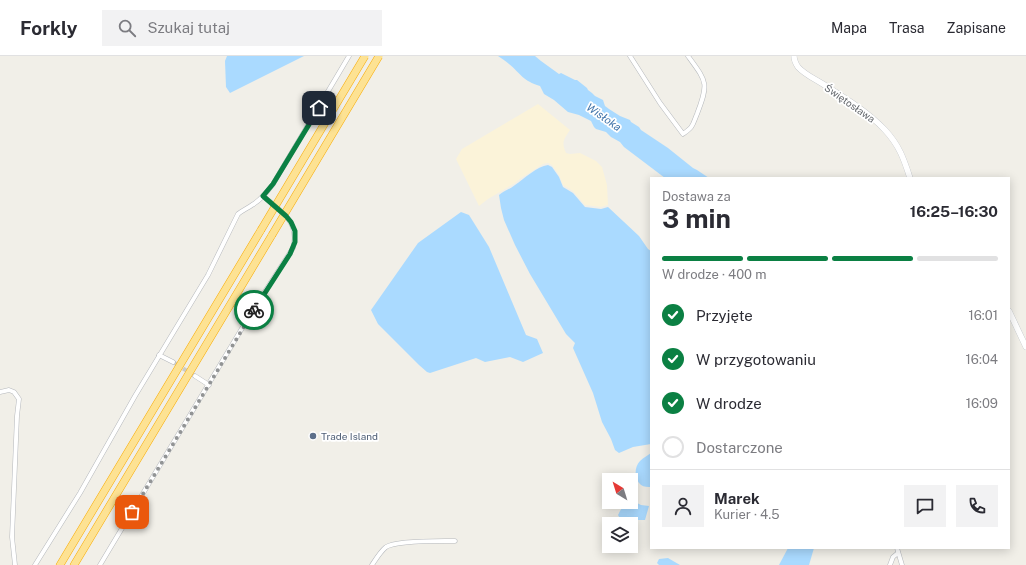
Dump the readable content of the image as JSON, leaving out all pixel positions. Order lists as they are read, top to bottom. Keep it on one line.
{"streets":{"street":["Świętosława"]},"water":["Wisłoka"],"places":["Trade Island"],"north":"top left","page":{"header":"Forkly","search":"Szukaj tutaj","nav":["Mapa","Trasa","Zapisane"],"heading":["3 min","Dostawa za","16:25–16:30"],"panel":["Marek","Kurier · 4.5"],"bar":"W drodze · 400 m","list":[["Przyjęte","16:01"],["W przygotowaniu","16:04"],["W drodze","16:09"],"Dostarczone"]}}
